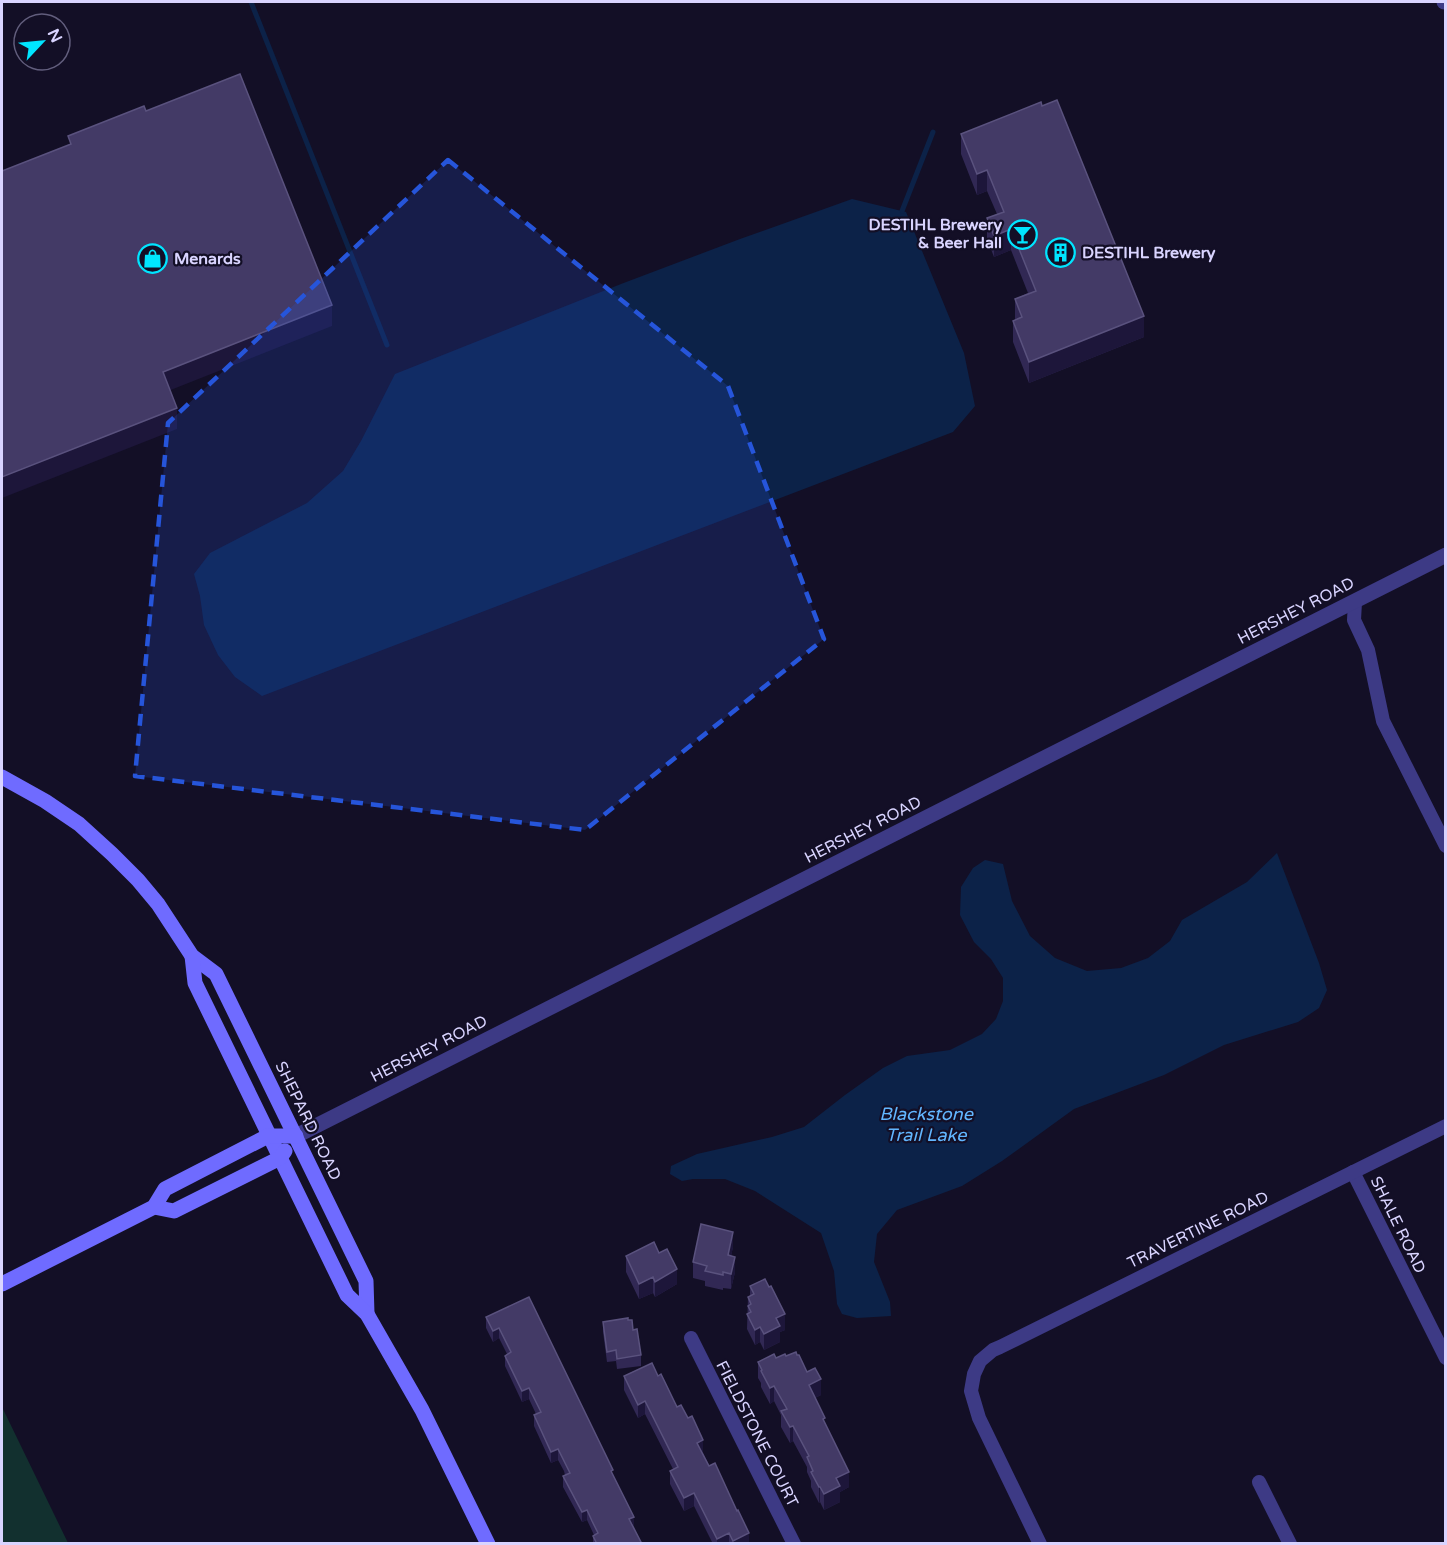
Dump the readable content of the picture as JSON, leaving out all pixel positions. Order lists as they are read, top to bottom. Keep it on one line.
{"streets":{"main road":["HERSHEY ROAD","SHEPARD ROAD"],"street":["SHALE ROAD","TRAVERTINE ROAD","FIELDSTONE COURT"]},"crossings":[["HERSHEY ROAD","SHEPARD ROAD"],["SHALE ROAD","TRAVERTINE ROAD"]],"water":["Blackstone Trail Lake"],"places":{"bar":["DESTIHL Brewery & Beer Hall"],"building":["DESTIHL Brewery"],"shop":["Menards"]},"north":"top right"}
